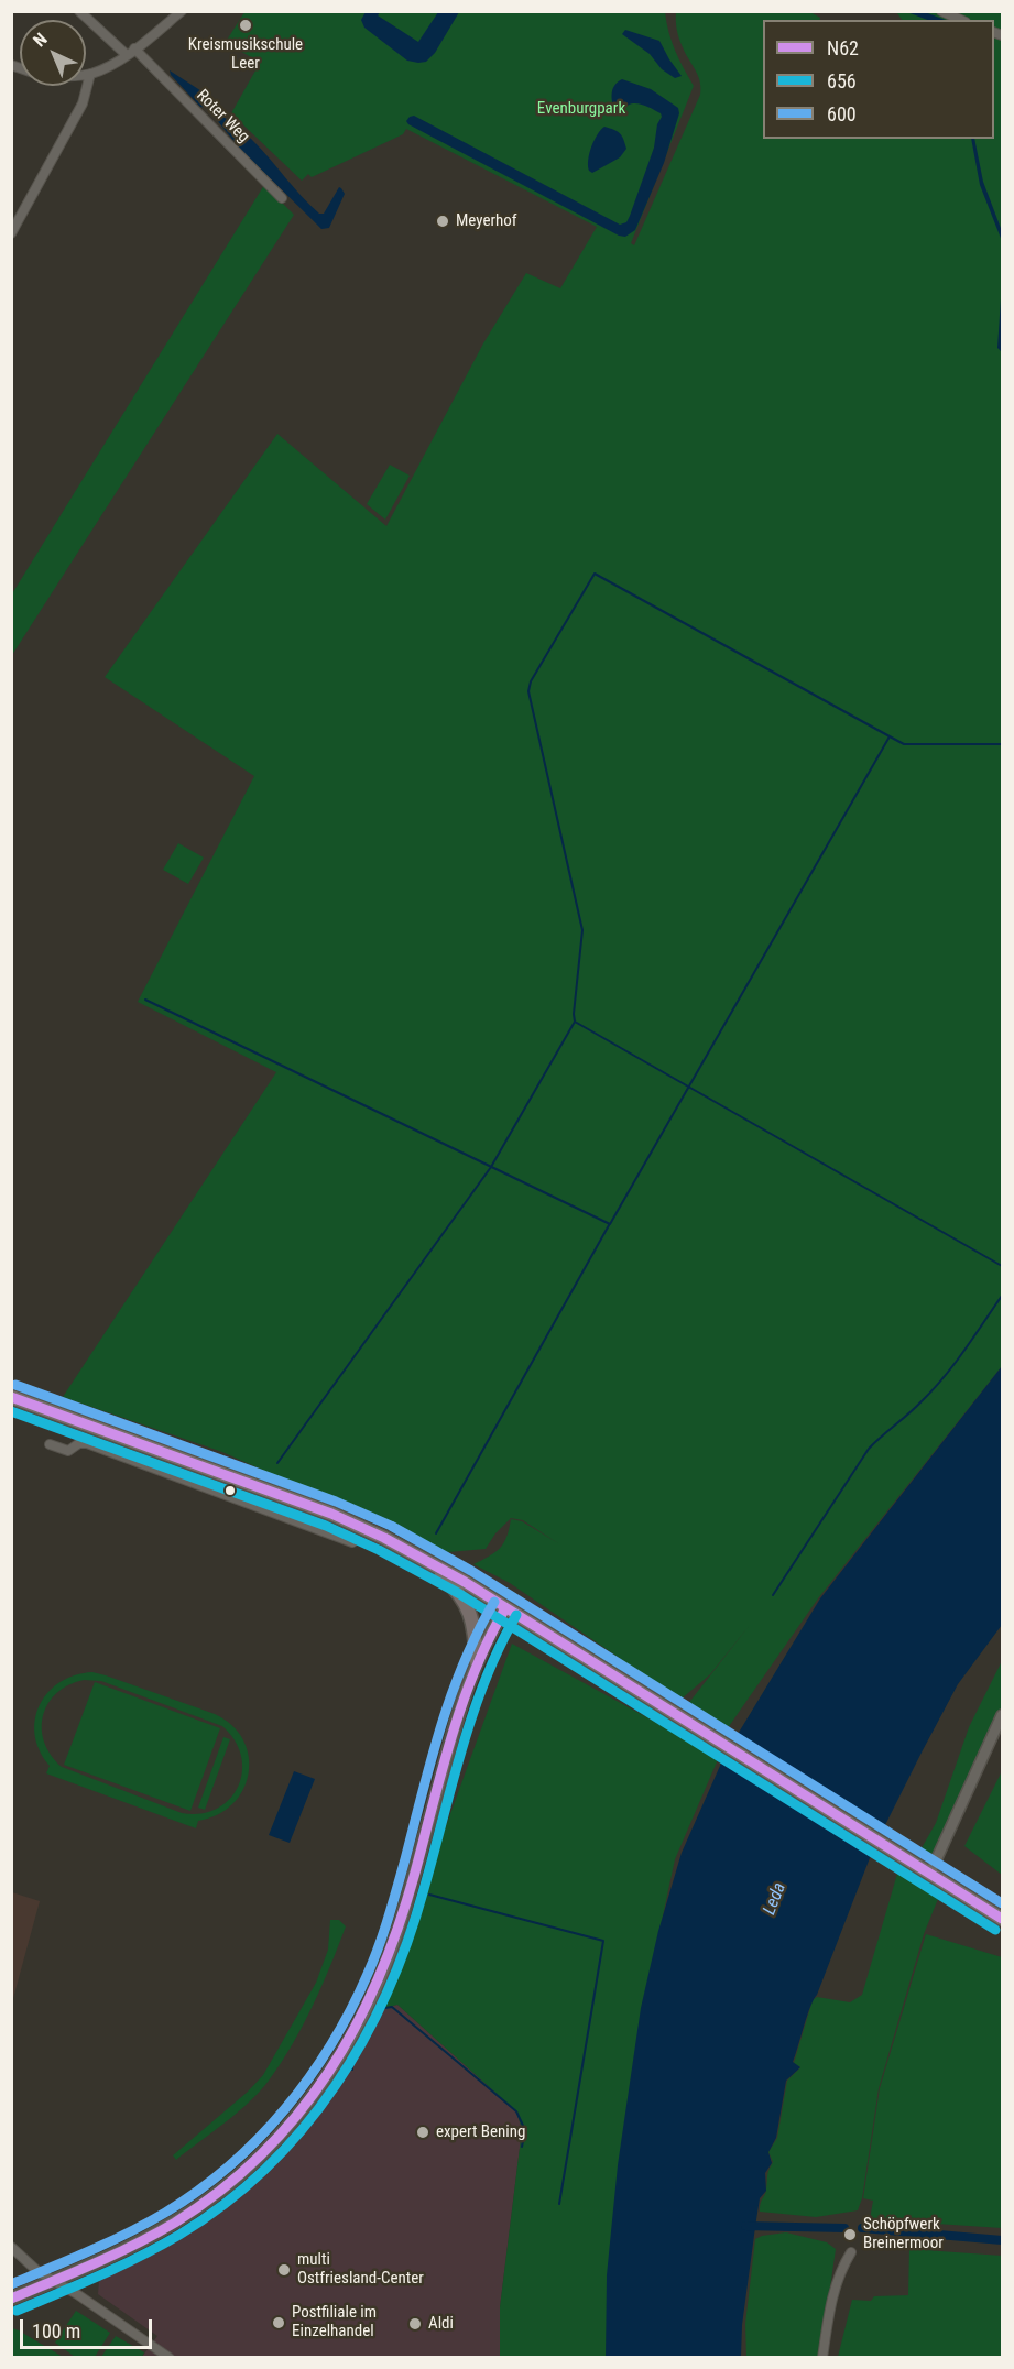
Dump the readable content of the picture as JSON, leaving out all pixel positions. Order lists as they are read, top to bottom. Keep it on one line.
{"streets":{"street":["Roter Weg"]},"water":["Leda"],"parks":["Evenburgpark"],"places":["Kreismusikschule Leer","Meyerhof","expert Bening","Schöpfwerk Breinermoor","multi Ostfriesland-Center","Postfiliale im Einzelhandel","Aldi"],"lines":["transit line 600","transit line N62","transit line 656"],"legend":["N62","656","600"],"scale_bar":"100 m","north":"top left"}
